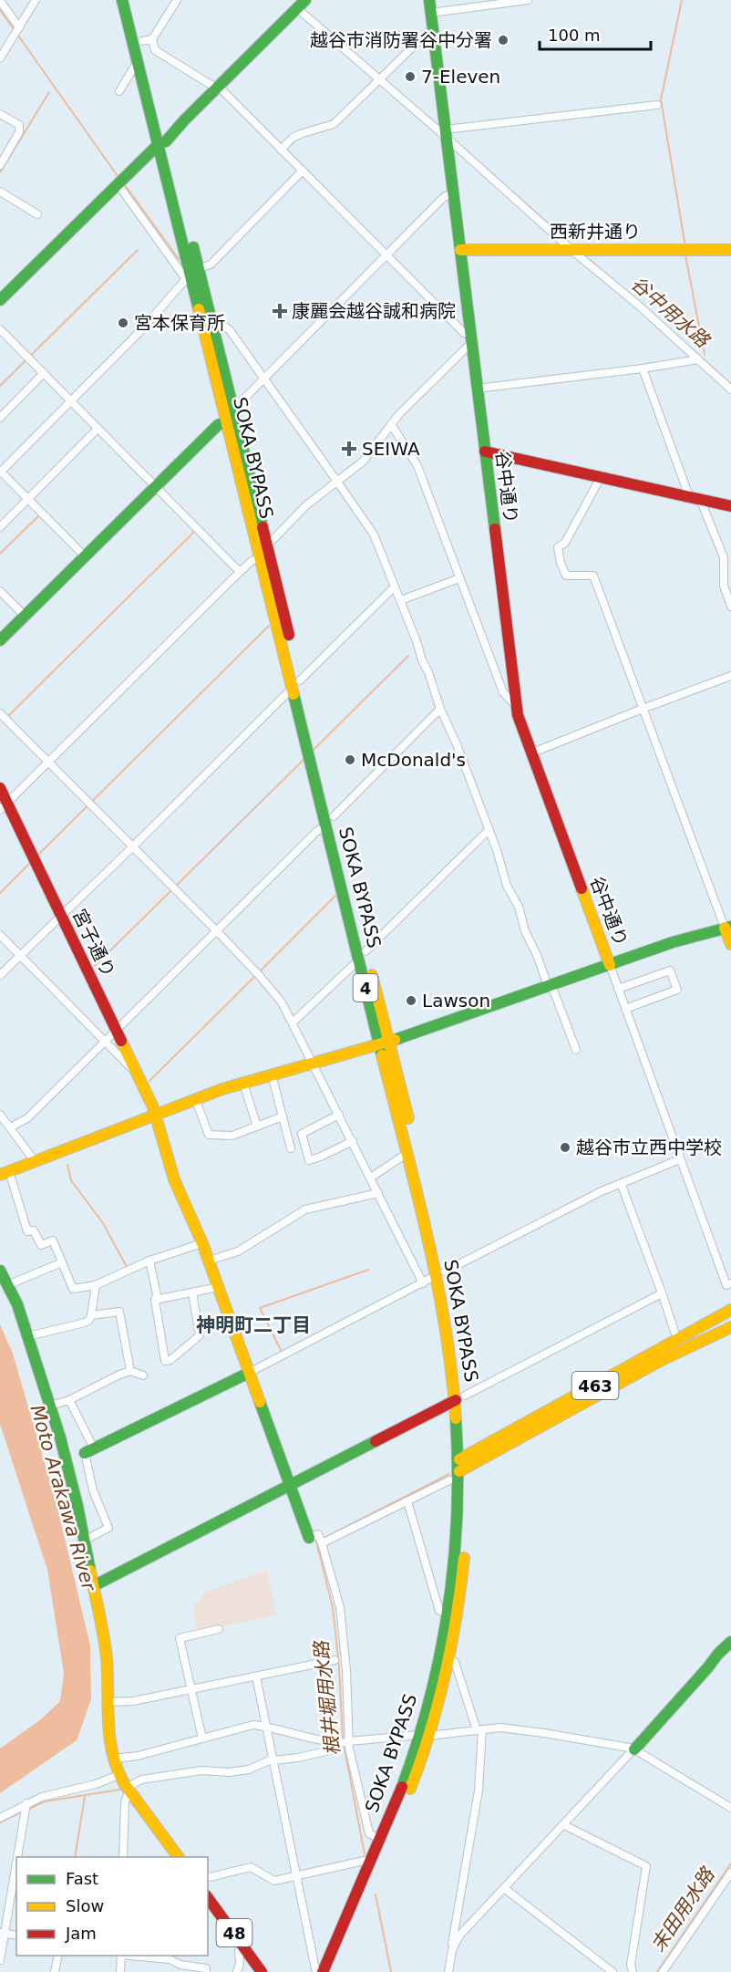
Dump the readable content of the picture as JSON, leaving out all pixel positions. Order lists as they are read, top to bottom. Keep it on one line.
{"streets":{"main road":["西新井通り","SOKA BYPASS","谷中通り","宮子通り","4","463","48"]},"crossings":[["西新井通り","谷中通り"],["SOKA BYPASS","463"]],"districts":["神明町二丁目"],"water":["谷中用水路","Moto Arakawa River","根井堀用水路","末田用水路"],"places":{"other":["越谷市消防署谷中分署","7-Eleven","宮本保育所","McDonald's","Lawson","越谷市立西中学校"],"health":["康麗会越谷誠和病院","SEIWA"]},"legend":["Fast","Slow","Jam"],"scale_bar":"100 m"}
